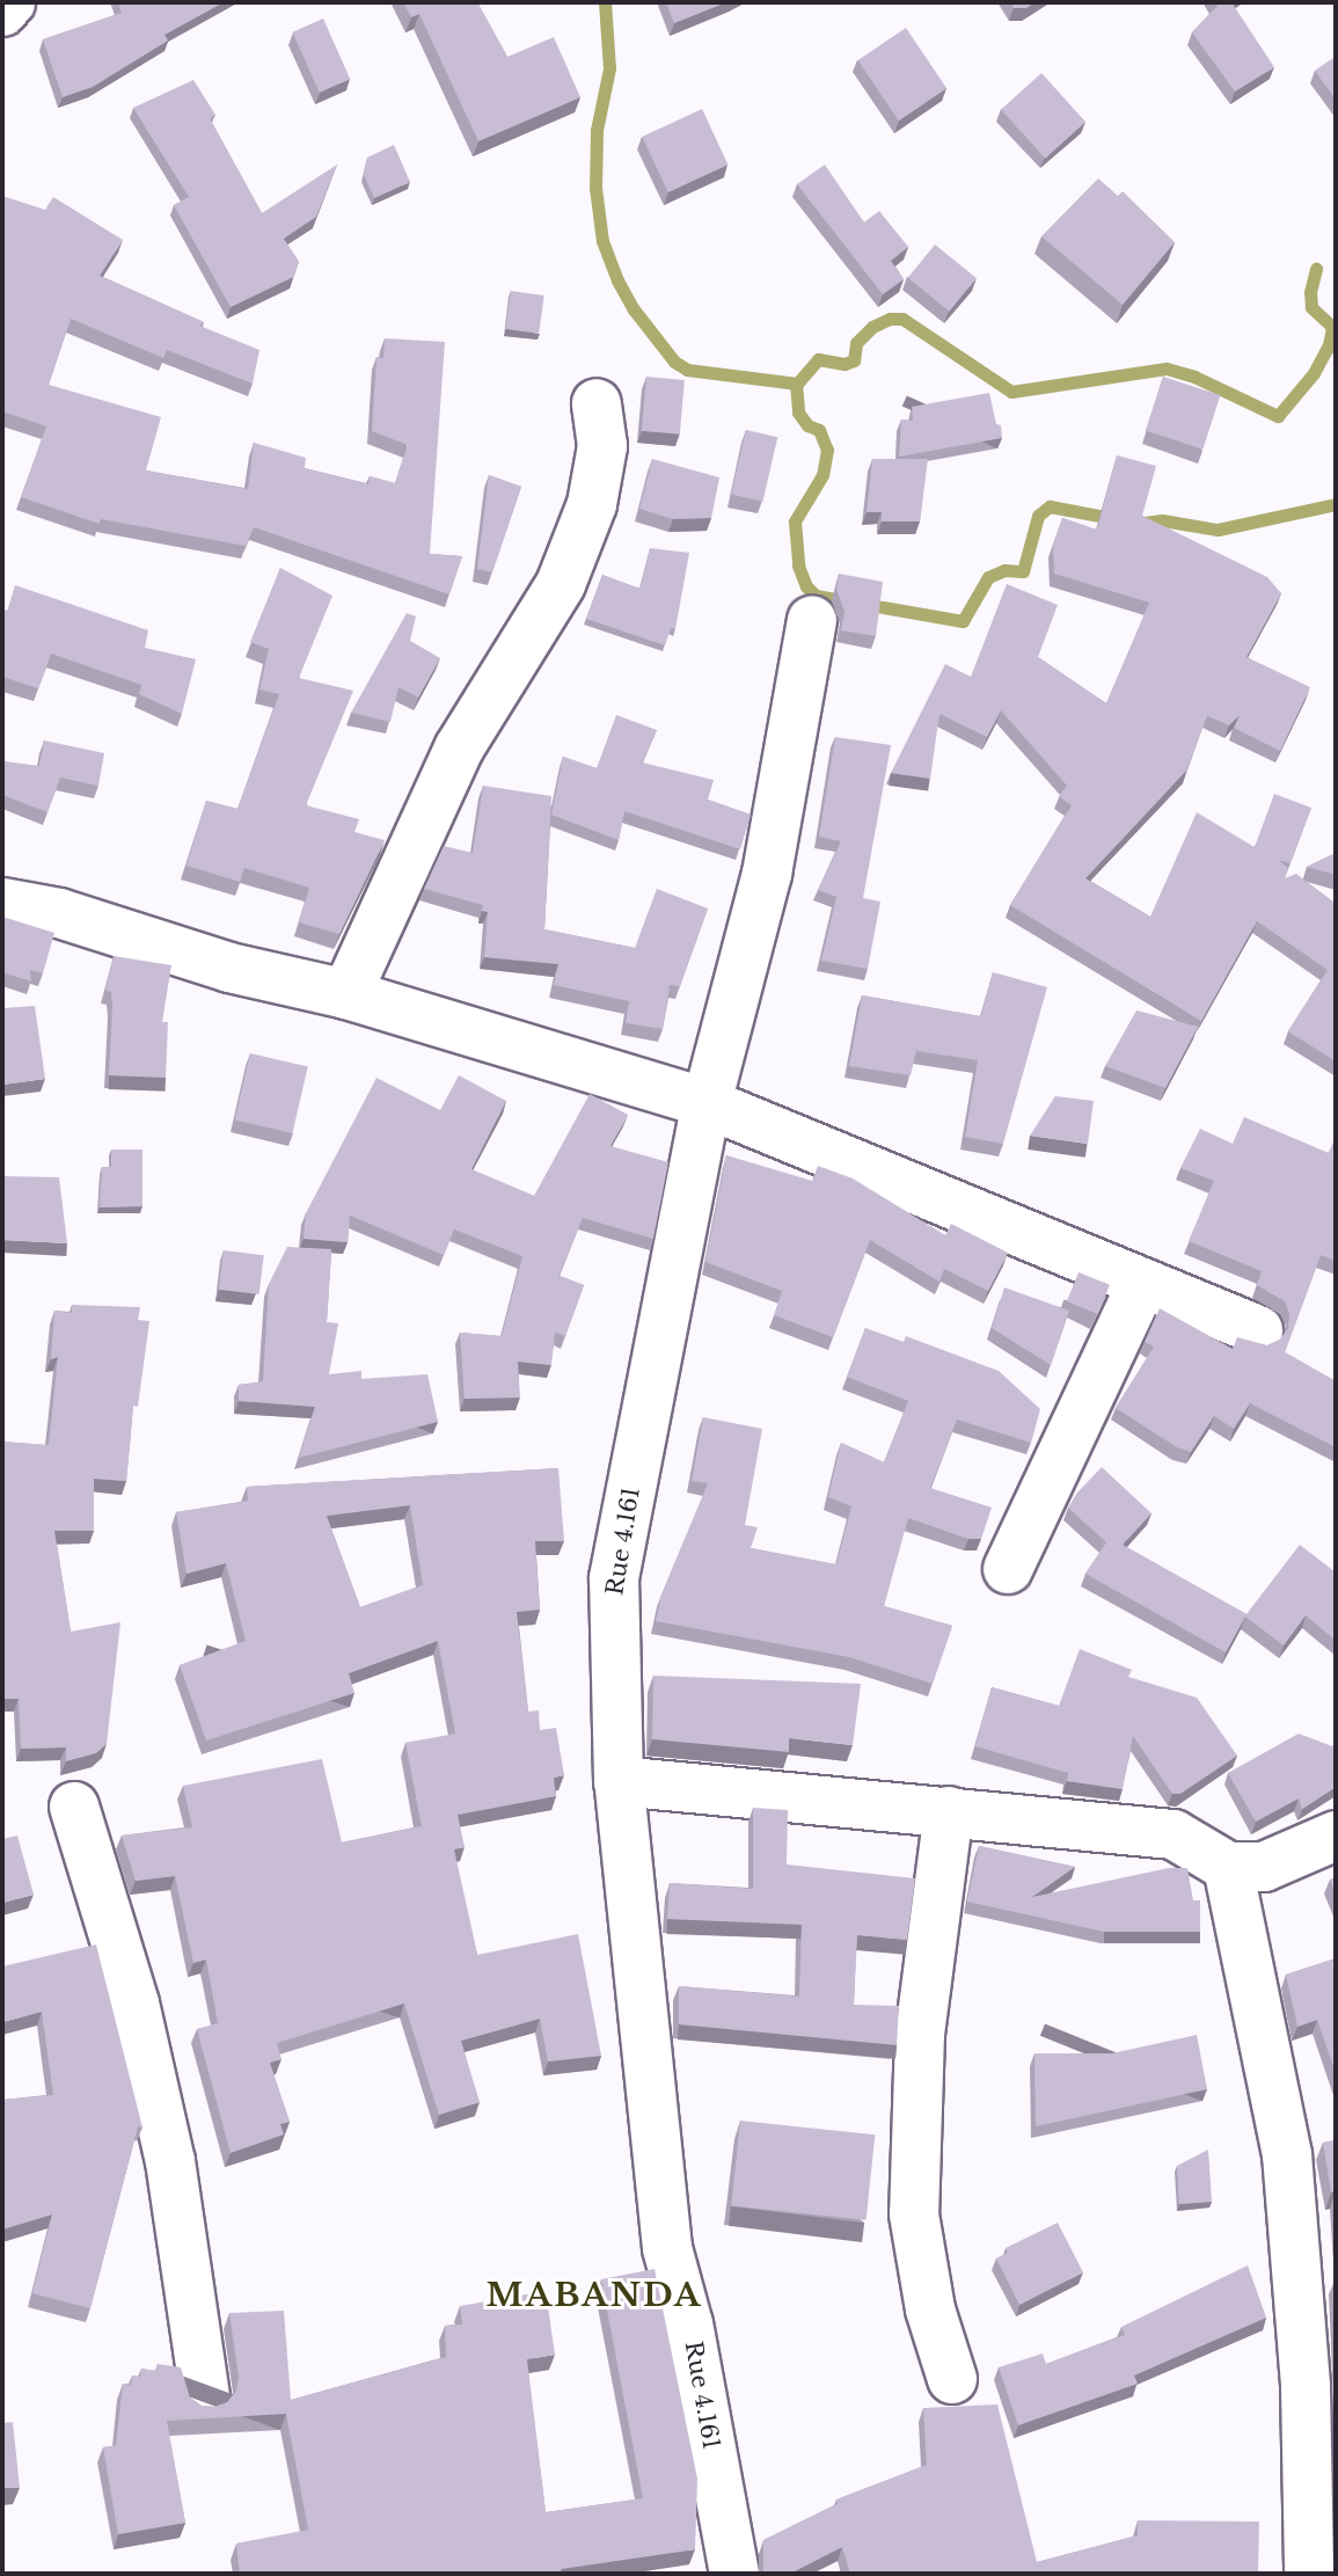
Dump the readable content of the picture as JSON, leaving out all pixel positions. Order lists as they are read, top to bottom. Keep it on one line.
{"streets":{"street":["Rue 4.161"]},"districts":["MABANDA"]}
